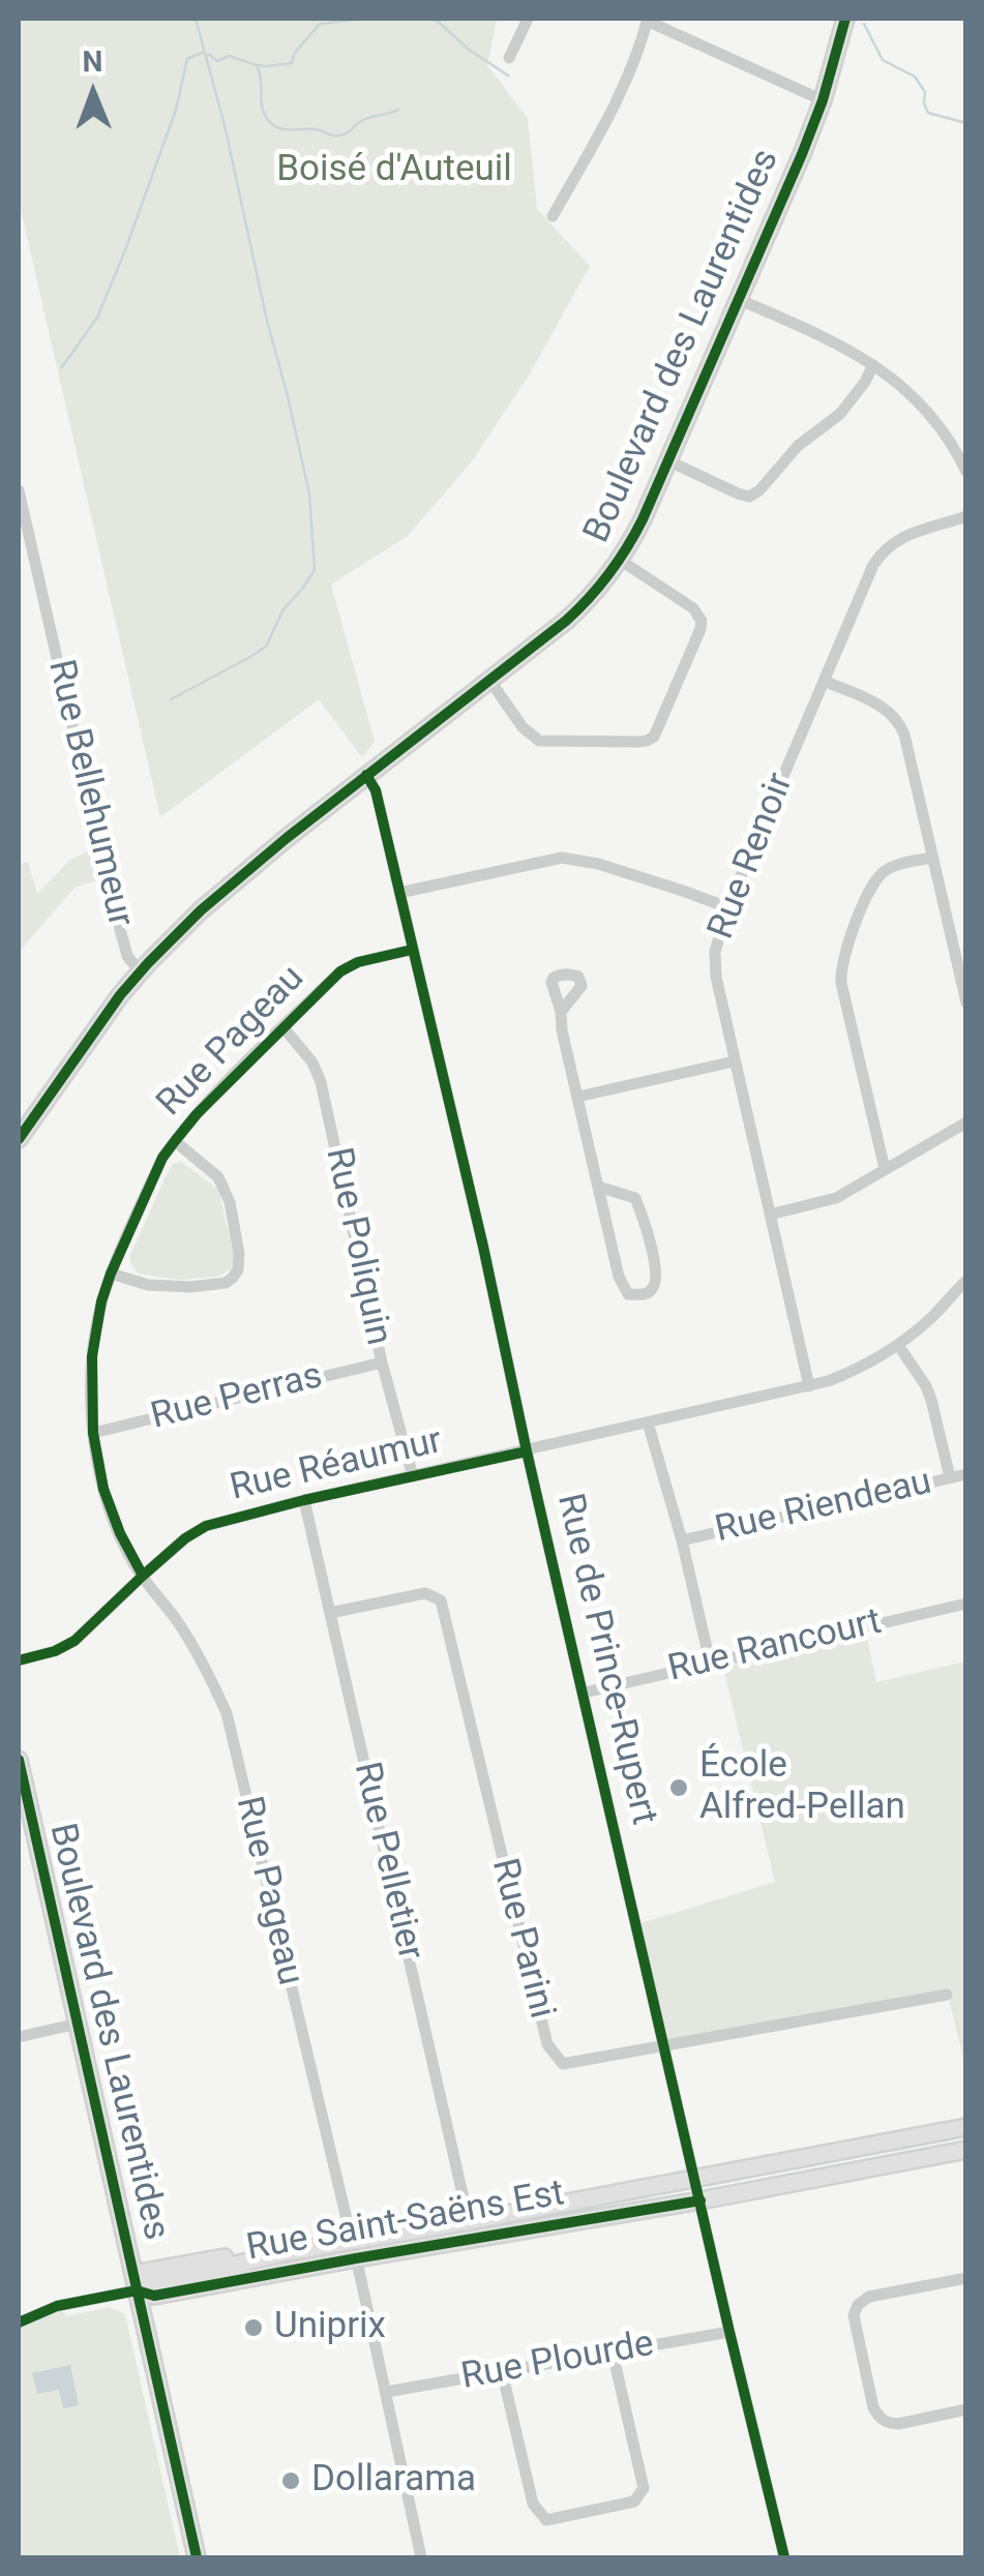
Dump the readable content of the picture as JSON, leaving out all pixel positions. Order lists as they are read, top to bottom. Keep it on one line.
{"streets":{"street":["Boulevard des Laurentides","Rue Bellehumeur","Rue Renoir","Rue Pageau","Rue Poliquin","Rue Perras","Rue Réaumur","Rue Riendeau","Rue Rancourt","Rue de Prince-Rupert","Rue Pelletier","Rue Parini","Rue Saint-Saëns Est","Rue Plourde"]},"crossings":[["Boulevard des Laurentides","Rue Bellehumeur"],["Boulevard des Laurentides","Rue de Prince-Rupert"],["Boulevard des Laurentides","Rue Saint-Saëns Est"],["Rue Renoir","Rue Réaumur"],["Rue Pageau","Rue Poliquin"],["Rue Pageau","Rue Perras"],["Rue Pageau","Rue Réaumur"],["Rue Pageau","Rue de Prince-Rupert"],["Rue Pageau","Rue Saint-Saëns Est"],["Rue Pageau","Rue Plourde"],["Rue Poliquin","Rue Perras"],["Rue Poliquin","Rue Réaumur"],["Rue Réaumur","Rue de Prince-Rupert"],["Rue Réaumur","Rue Pelletier"],["Rue Rancourt","Rue de Prince-Rupert"],["Rue de Prince-Rupert","Rue Parini"],["Rue de Prince-Rupert","Rue Saint-Saëns Est"],["Rue de Prince-Rupert","Rue Plourde"],["Rue Pelletier","Rue Parini"],["Rue Pelletier","Rue Saint-Saëns Est"]],"parks":["Boisé d'Auteuil"],"places":["École Alfred-Pellan","Uniprix","Dollarama"],"north":"top"}
